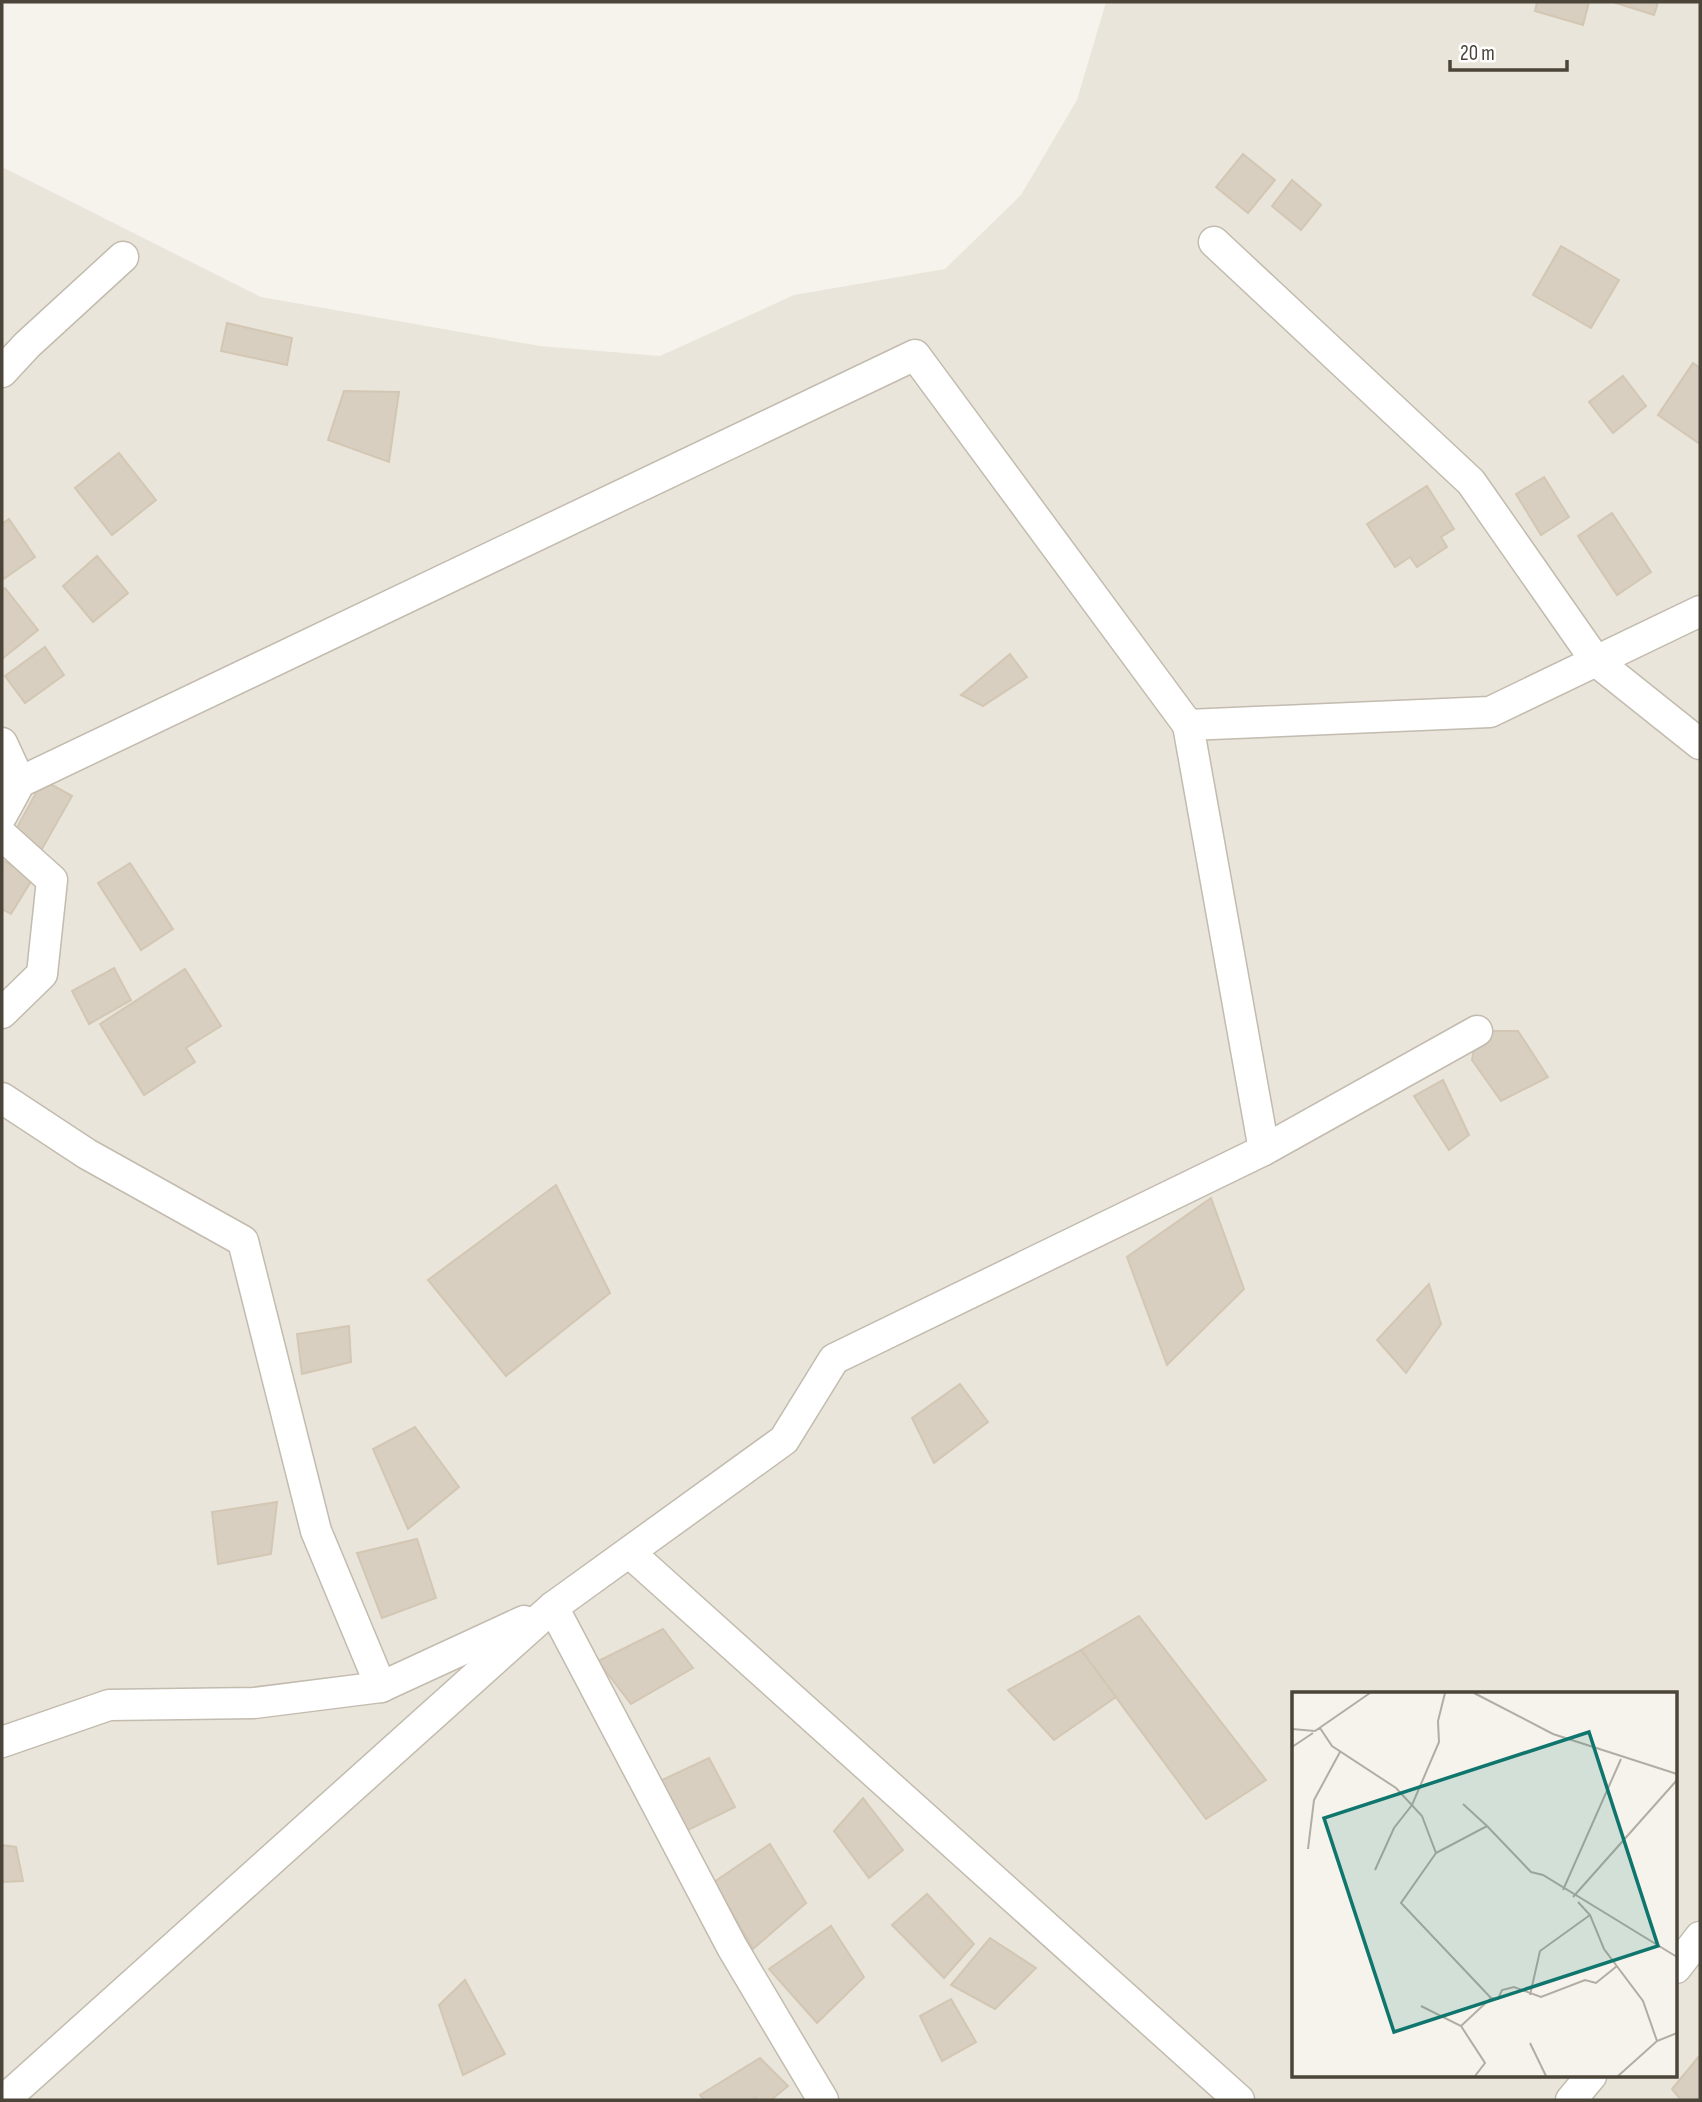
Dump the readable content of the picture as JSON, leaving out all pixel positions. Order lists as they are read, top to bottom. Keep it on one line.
{"scale_bar":"20 m"}
